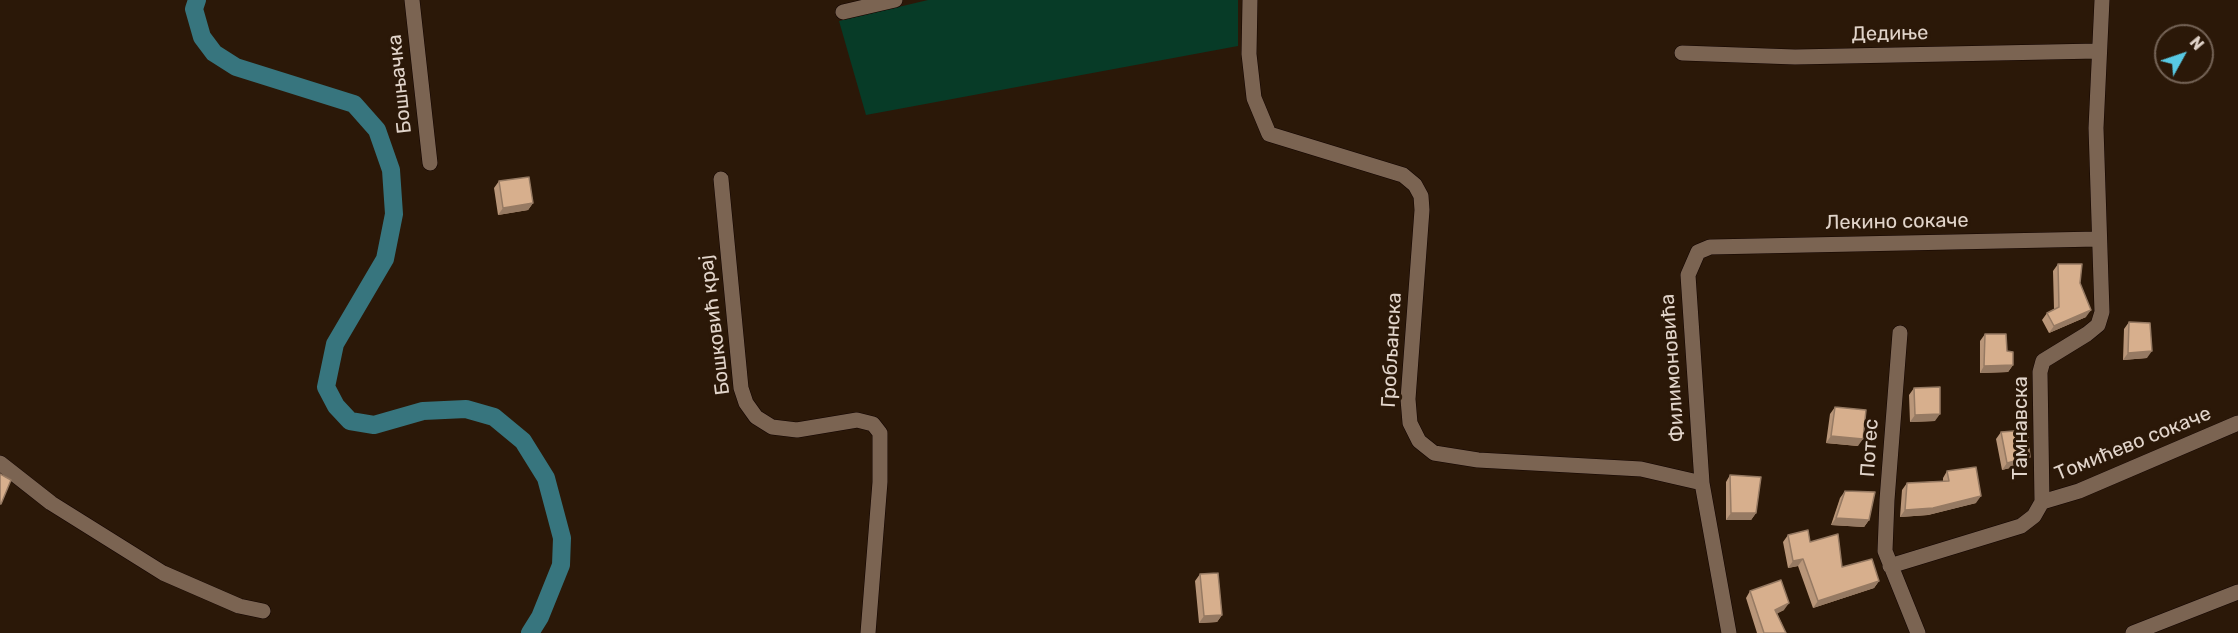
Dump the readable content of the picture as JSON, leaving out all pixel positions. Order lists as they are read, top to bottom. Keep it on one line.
{"streets":{"street":["Дедиње","Бошњачка","Лекино сокаче","Бошковић крај","Гробљанска","Филимоновића","Тамнавска","Томићево сокаче","Потес"]},"crossings":[["Дедиње","Тамнавска"],["Лекино сокаче","Филимоновића"],["Лекино сокаче","Тамнавска"],["Гробљанска","Филимоновића"],["Тамнавска","Томићево сокаче"],["Тамнавска","Потес"]],"north":"top right"}
